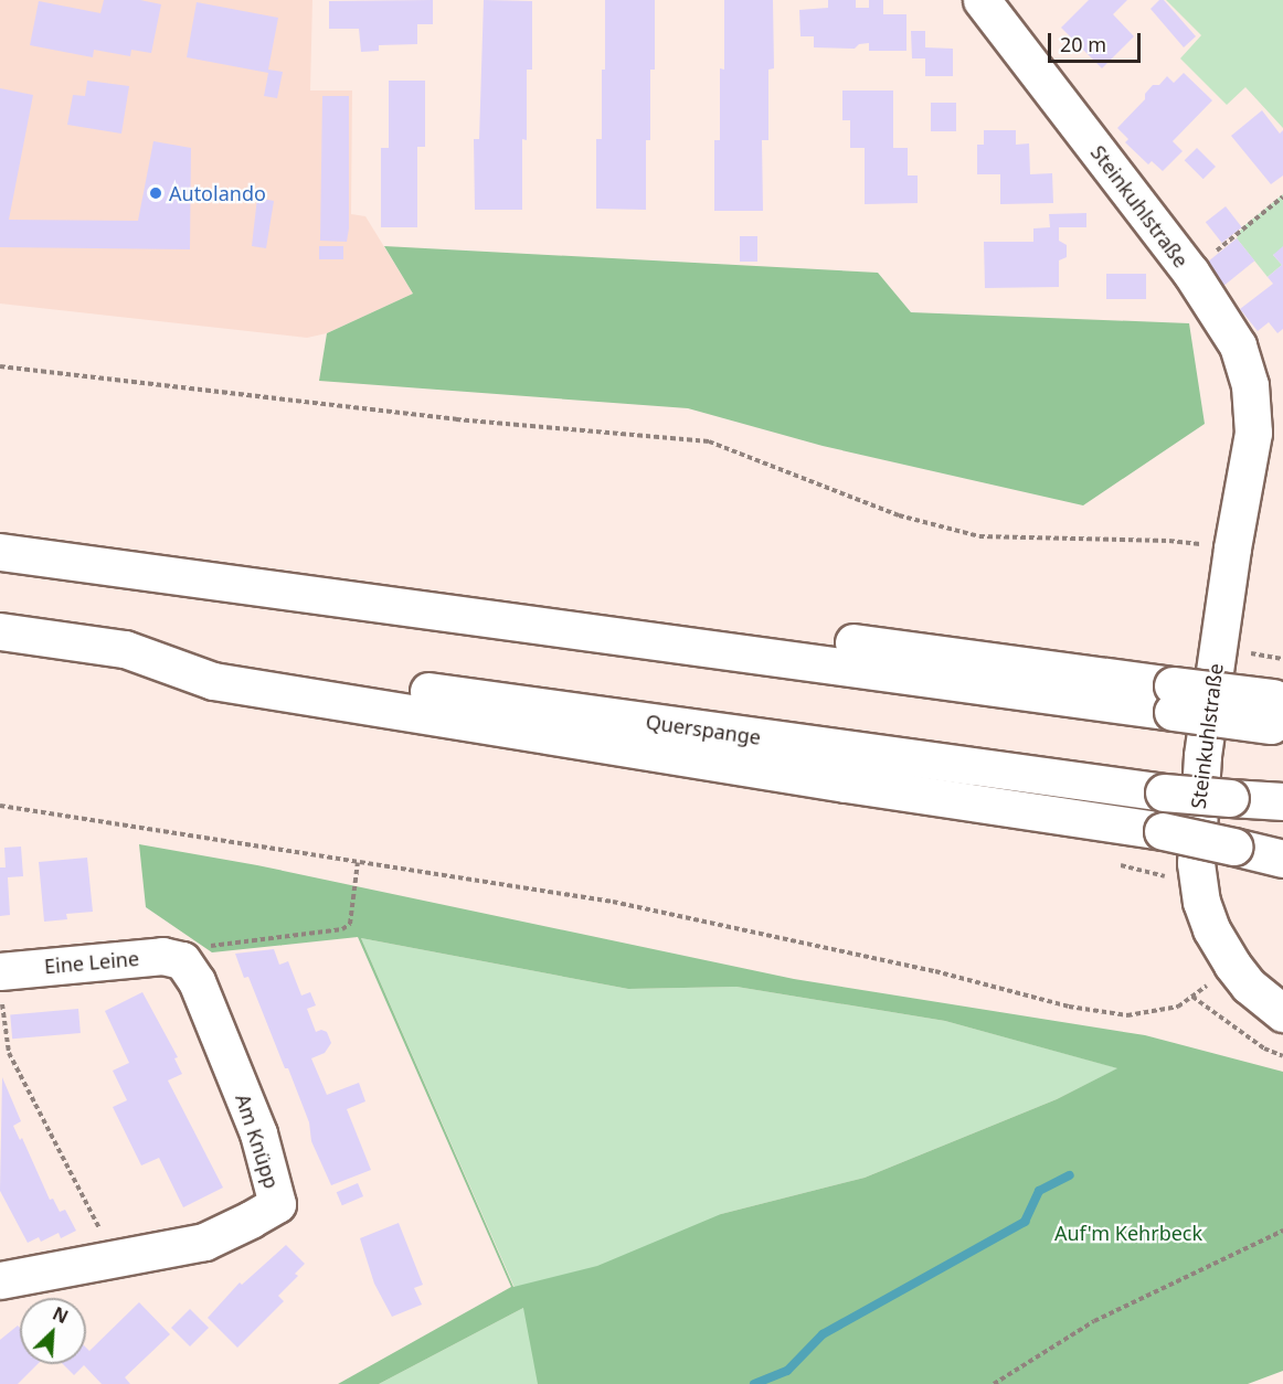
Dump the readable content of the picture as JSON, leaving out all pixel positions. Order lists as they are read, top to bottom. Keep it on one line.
{"streets":{"main road":["Steinkuhlstraße","Querspange","Eine Leine","Am Knüpp"]},"crossings":[["Eine Leine","Am Knüpp"]],"parks":["Auf'm Kehrbeck"],"places":["Autolando"],"scale_bar":"20 m","north":"top right"}
